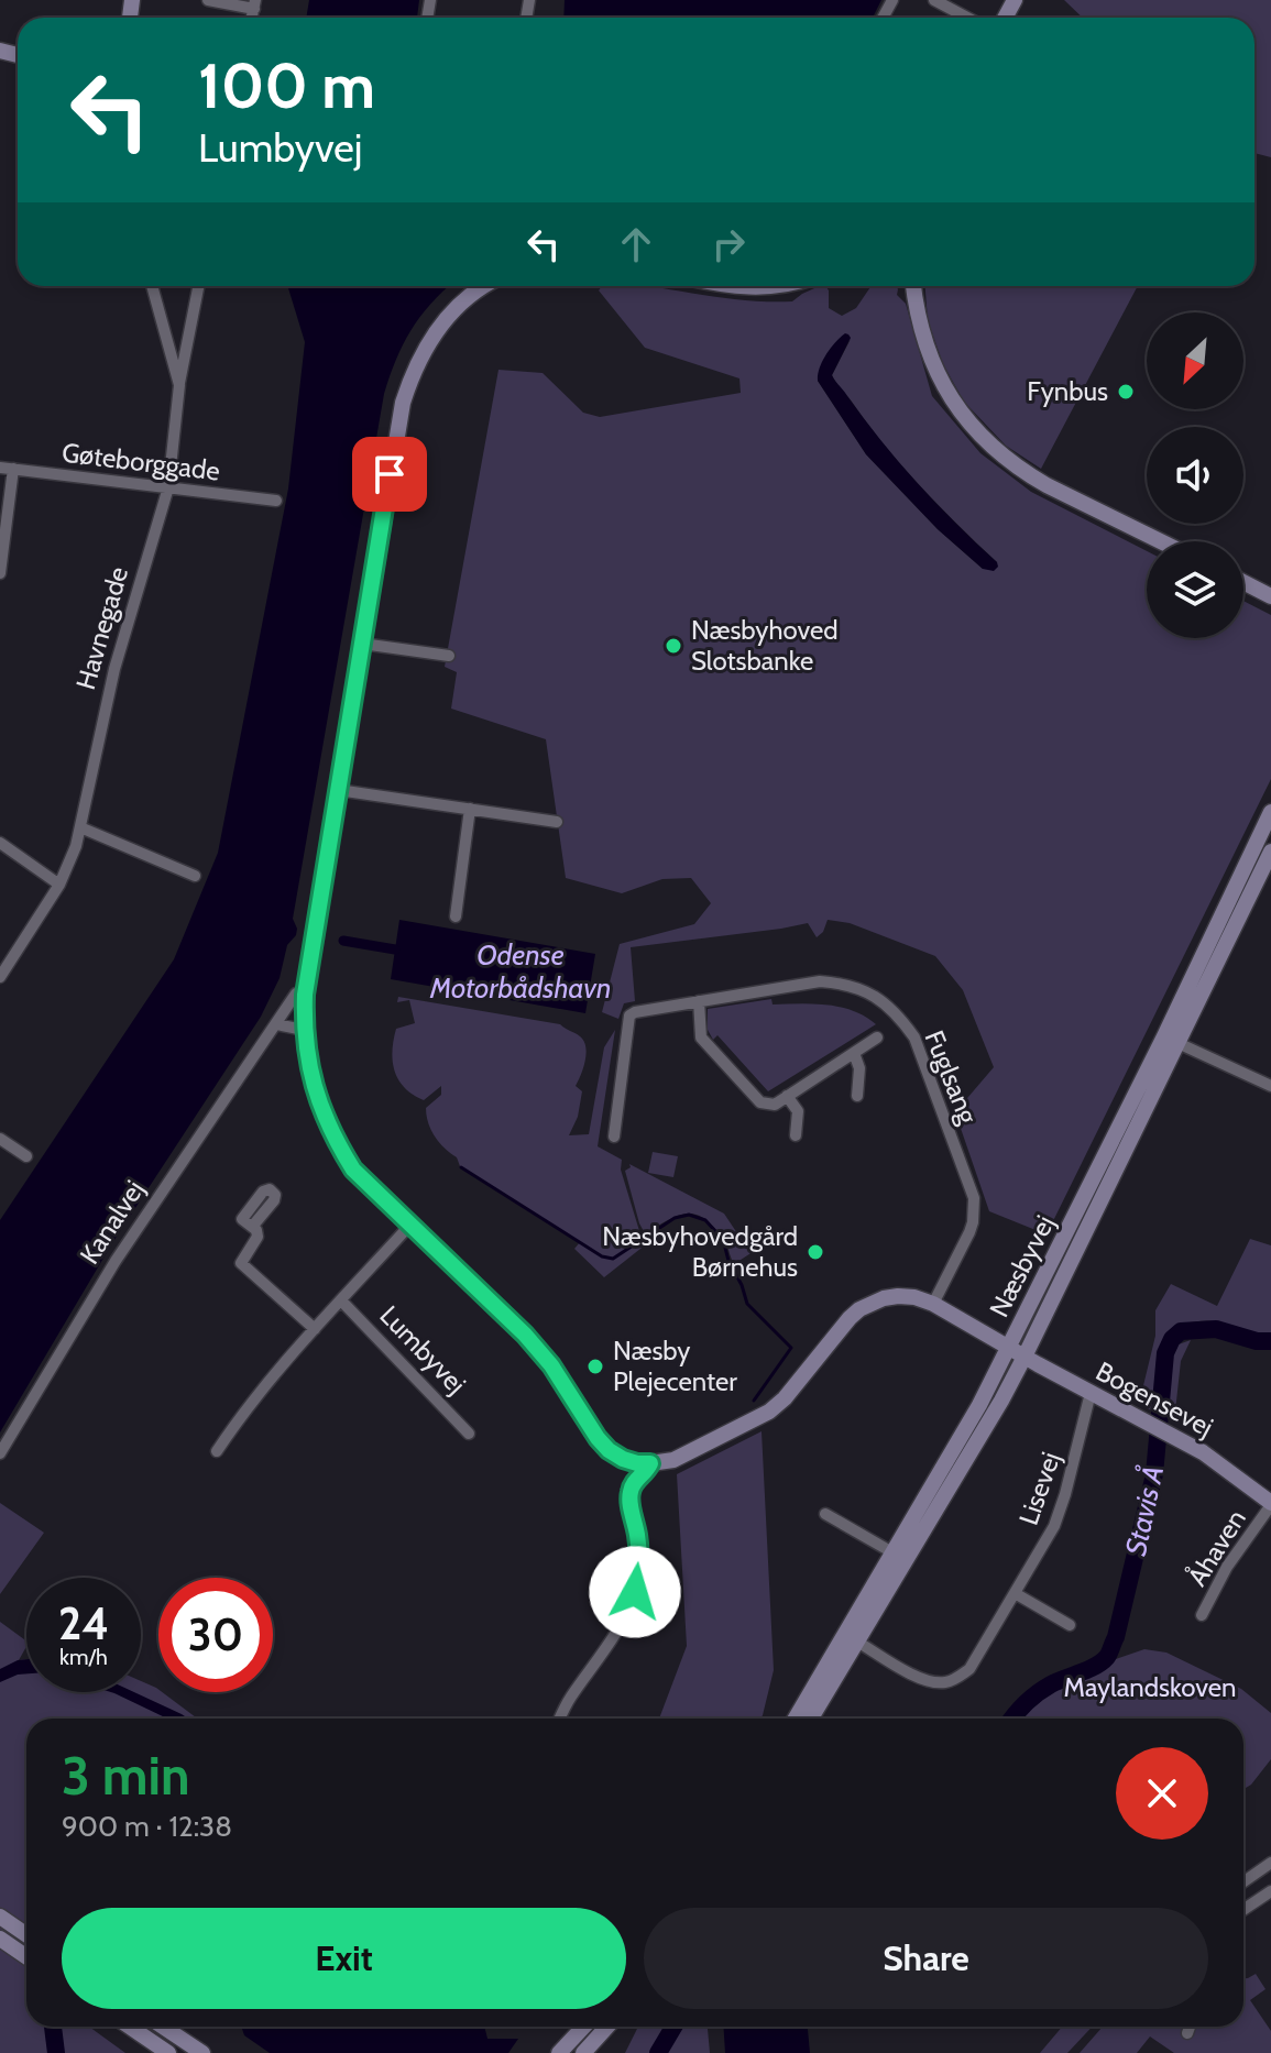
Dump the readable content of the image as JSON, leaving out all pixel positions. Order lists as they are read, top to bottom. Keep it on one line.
{"streets":{"street":["Gøteborggade","Havnegade","Fuglsang","Kanalvej","Næsbyvej","Lumbyvej","Bogensevej","Lisevej","Åhaven"]},"crossings":[["Gøteborggade","Havnegade"],["Fuglsang","Bogensevej"],["Næsbyvej","Bogensevej"],["Næsbyvej","Lisevej"],["Bogensevej","Lisevej"],["Bogensevej","Åhaven"]],"water":["Odense Motorbådshavn","Stavis Å"],"parks":["Maylandskoven"],"places":["Fynbus","Næsbyhoved Slotsbanke","Næsbyhovedgård Børnehus","Næsby Plejecenter"],"north":"bottom left","page":{"turn":["100 m","Lumbyvej"],"speed":"24 km/h","limit":"30","heading":["3 min","900 m · 12:38"],"buttons":["Exit","Share"]}}
